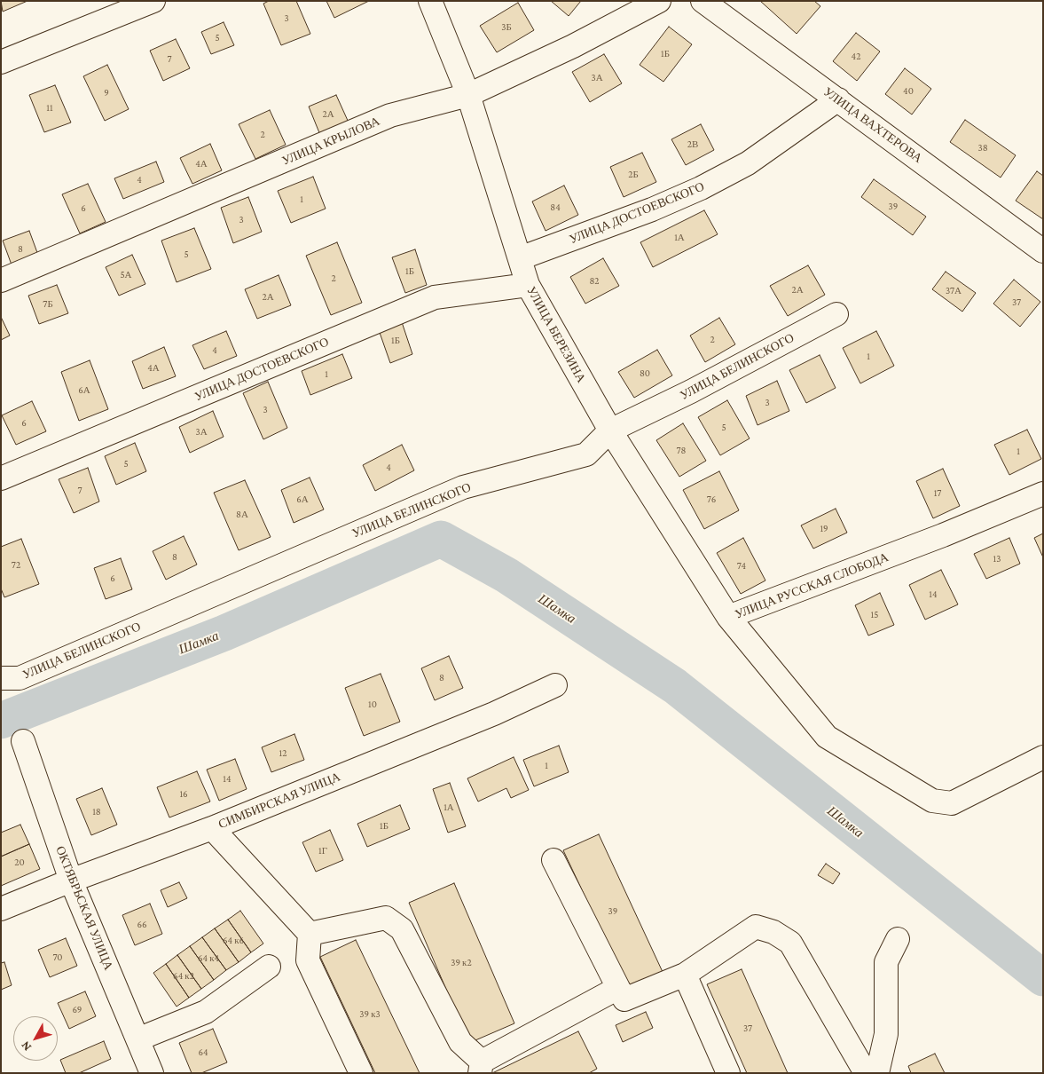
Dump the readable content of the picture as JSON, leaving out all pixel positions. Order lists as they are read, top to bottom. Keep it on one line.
{"streets":{"street":["УЛИЦА ВАХТЕРОВА","УЛИЦА КРЫЛОВА","УЛИЦА ДОСТОЕВСКОГО","УЛИЦА БЕРЕЗИНА","УЛИЦА БЕЛИНСКОГО","УЛИЦА РУССКАЯ СЛОБОДА","СИМБИРСКАЯ УЛИЦА","ОКТЯБРЬСКАЯ УЛИЦА"]},"crossings":[["УЛИЦА ВАХТЕРОВА","УЛИЦА ДОСТОЕВСКОГО"],["УЛИЦА КРЫЛОВА","УЛИЦА БЕРЕЗИНА"],["УЛИЦА ДОСТОЕВСКОГО","УЛИЦА БЕРЕЗИНА"],["УЛИЦА БЕРЕЗИНА","УЛИЦА БЕЛИНСКОГО"],["УЛИЦА БЕРЕЗИНА","УЛИЦА РУССКАЯ СЛОБОДА"],["СИМБИРСКАЯ УЛИЦА","ОКТЯБРЬСКАЯ УЛИЦА"]],"water":["Шамка"],"house_numbers":["3","3Б","5","1Б","42","7","3А","40","9","11","2А","2","2В","38","4А","2Б","4","1","39","84","6","3","1А","8","5","1Б","5А","2","82","2А","37А","2А","37","7Б","2","1Б","4","1","4А","80","1","6А","3","3","6","5","3А","78","1","5","4","7","17","6А","76","8А","19","8","13","72","74","6","14","15","8","10","12","1","14","16","1А","18","1Б","1Г","20","39","66","64 к6","70","64 к4","39 к2","64 к2","69","39 к3","37","64"],"north":"bottom left"}
